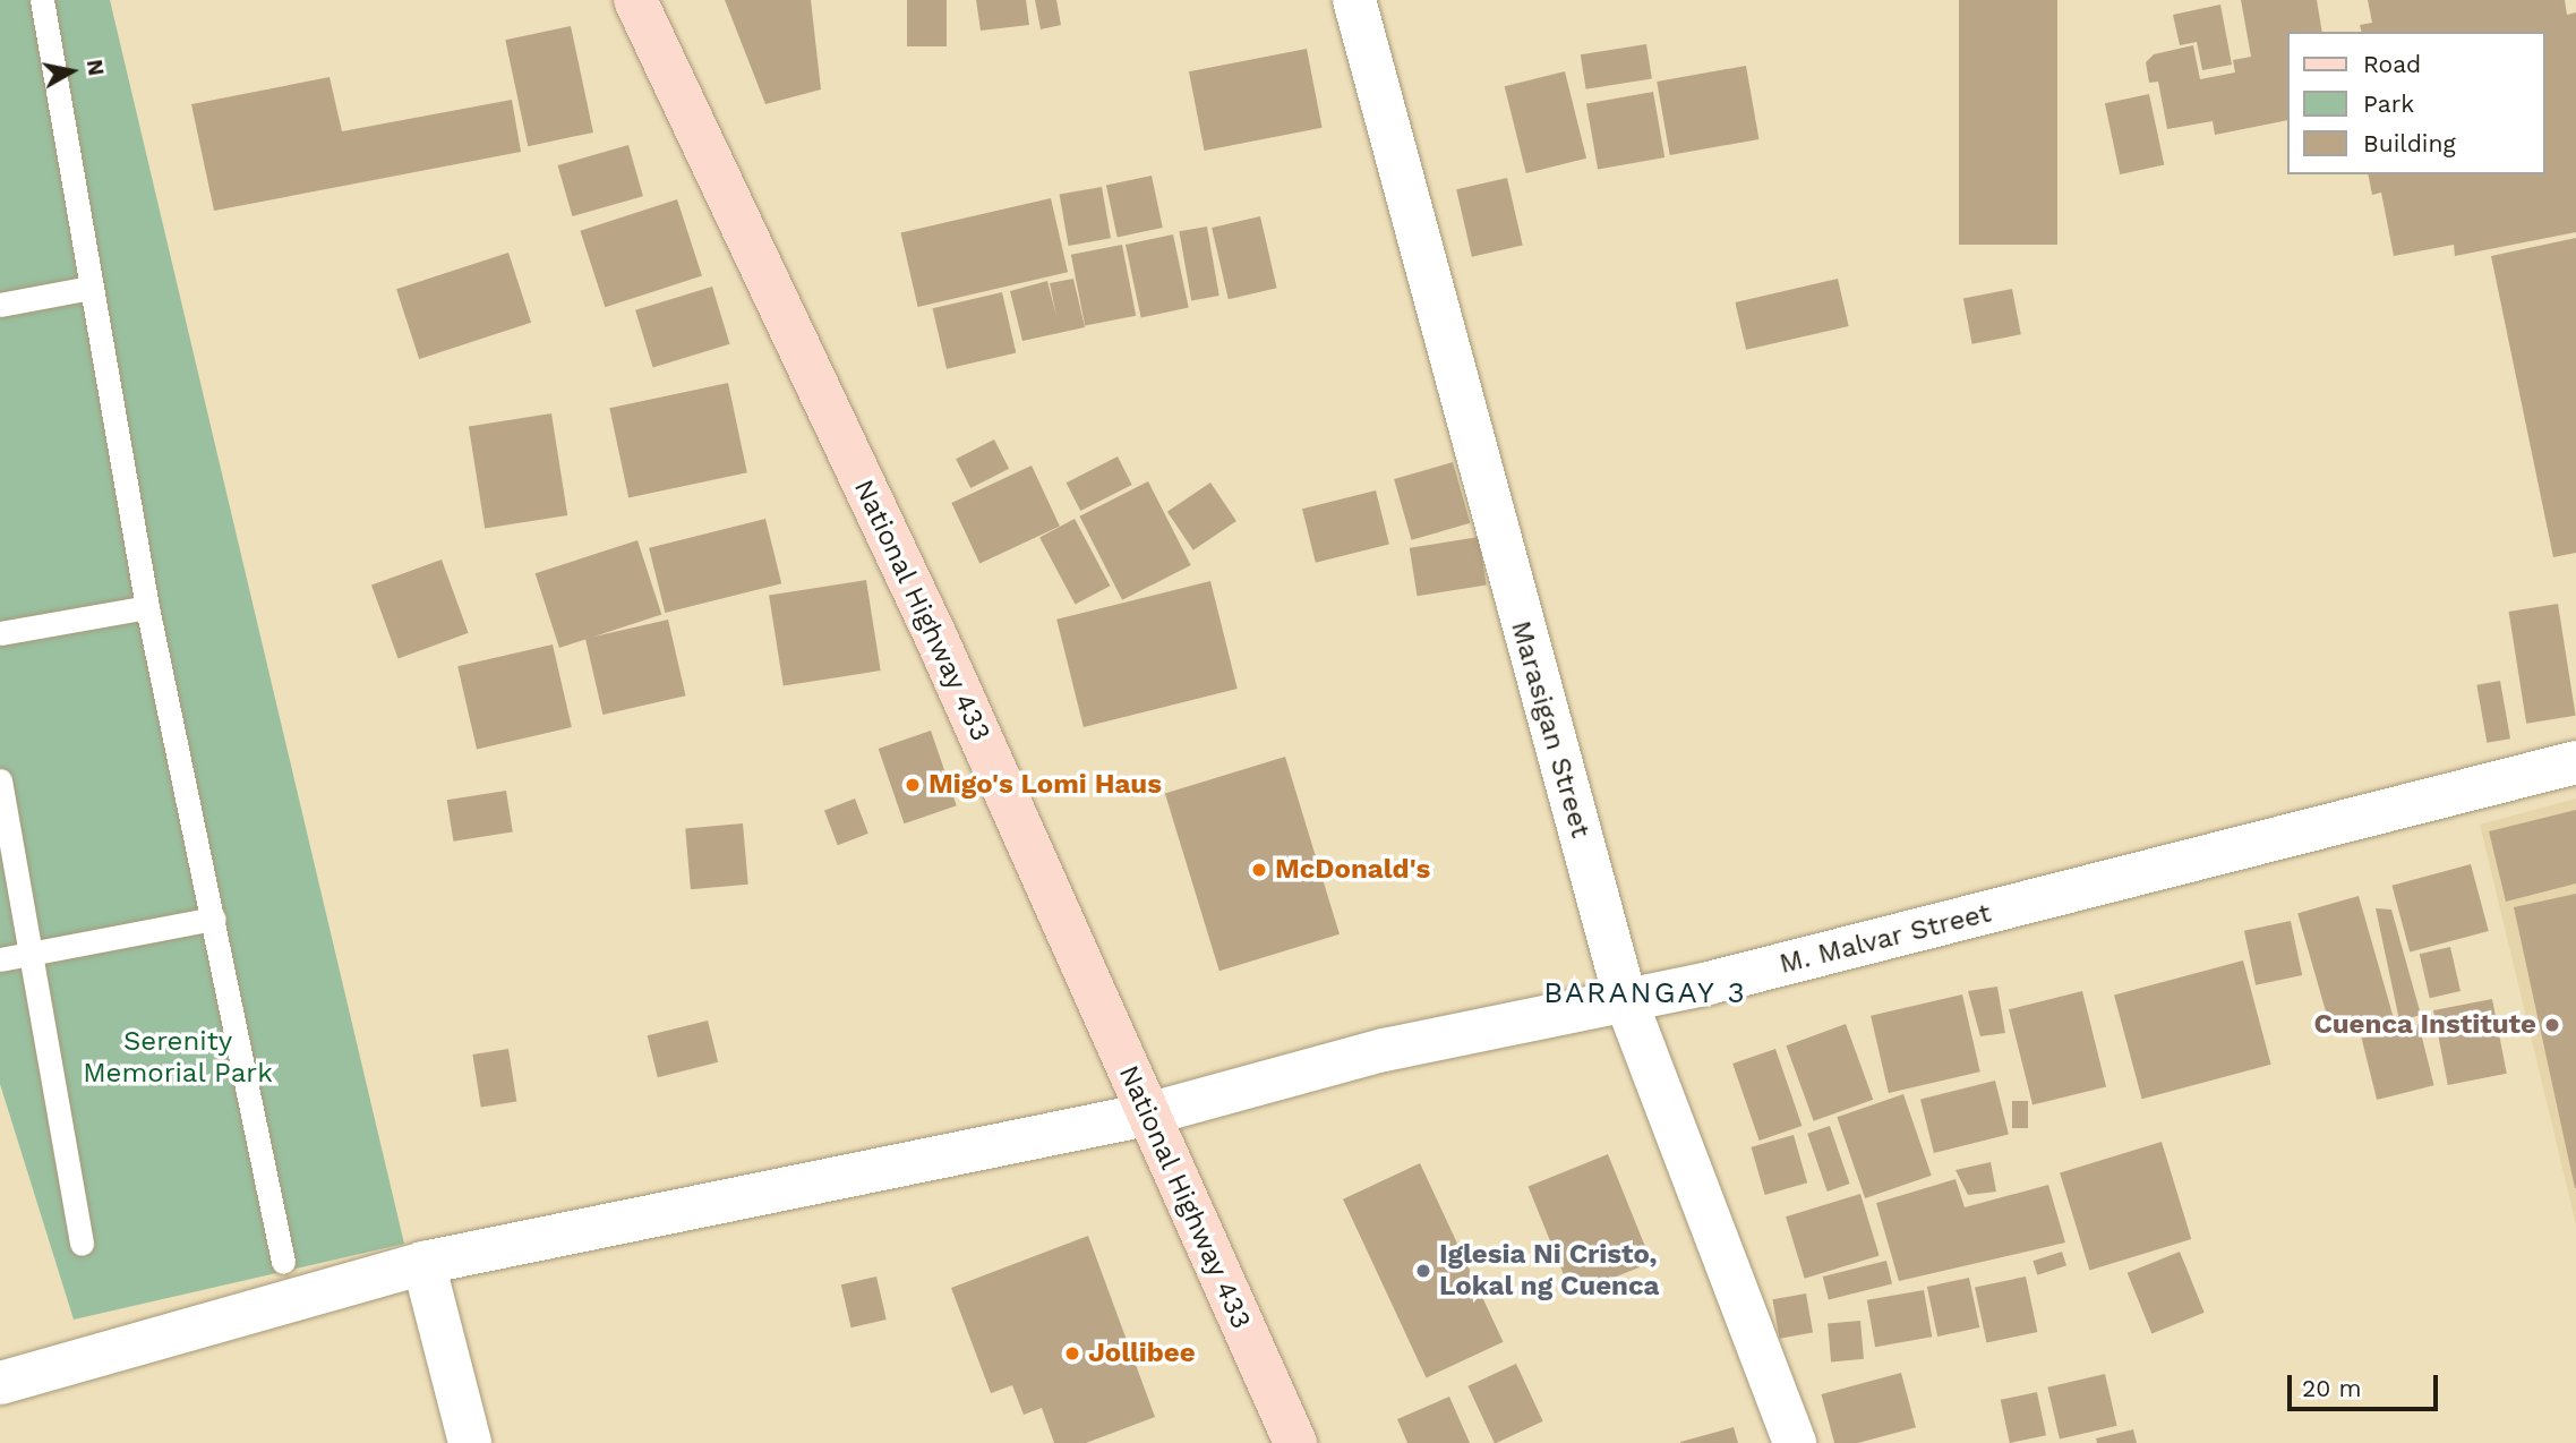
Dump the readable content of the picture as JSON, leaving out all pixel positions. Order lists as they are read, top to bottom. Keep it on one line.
{"streets":{"main road":["National Highway 433"],"street":["Marasigan Street","M. Malvar Street"]},"crossings":[["National Highway 433","M. Malvar Street"],["Marasigan Street","M. Malvar Street"]],"districts":["BARANGAY 3"],"parks":["Serenity Memorial Park"],"places":["Migo's Lomi Haus","McDonald's","Cuenca Institute","Iglesia Ni Cristo, Lokal ng Cuenca","Jollibee"],"legend":["Road","Park","Building"],"scale_bar":"20 m","north":"right"}
